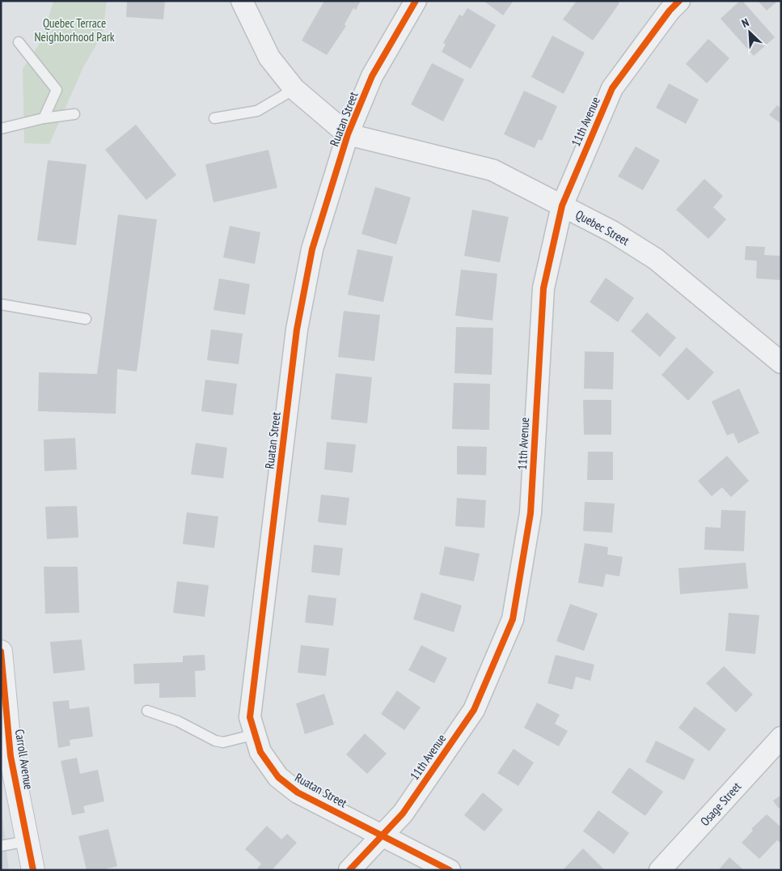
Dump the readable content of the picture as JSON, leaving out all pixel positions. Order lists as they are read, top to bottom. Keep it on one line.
{"streets":{"street":["Ruatan Street","11th Avenue","Quebec Street","Carroll Avenue","Osage Street"]},"crossings":[["Ruatan Street","11th Avenue"],["Ruatan Street","Quebec Street"],["11th Avenue","Quebec Street"]],"parks":["Quebec Terrace Neighborhood Park"],"north":"top left"}
